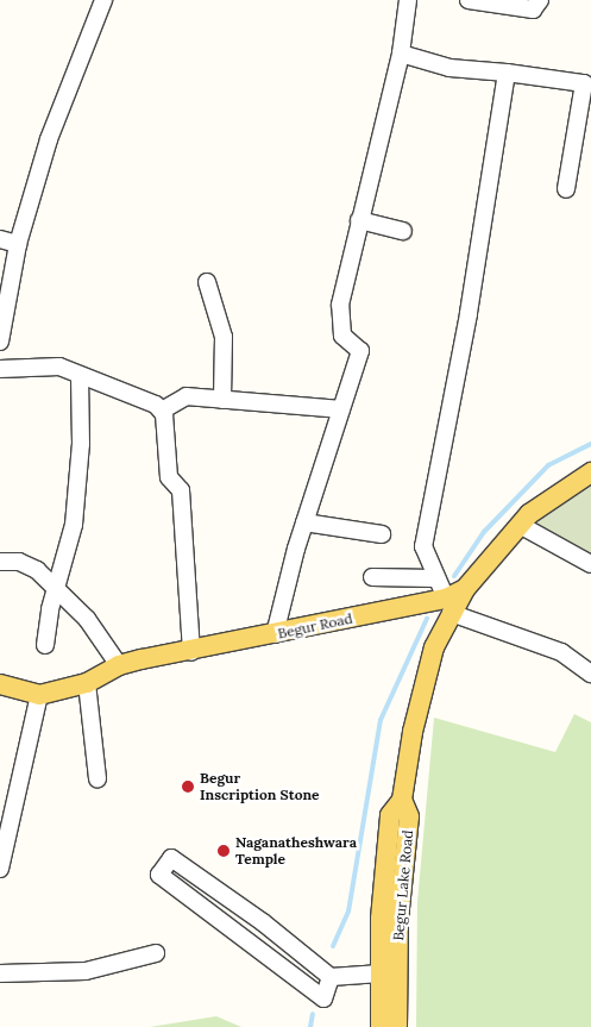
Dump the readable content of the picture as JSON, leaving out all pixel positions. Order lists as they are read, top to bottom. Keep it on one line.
{"streets":{"main road":["Begur Road","Begur Lake Road"]},"places":["Begur Inscription Stone","Naganatheshwara Temple"]}
